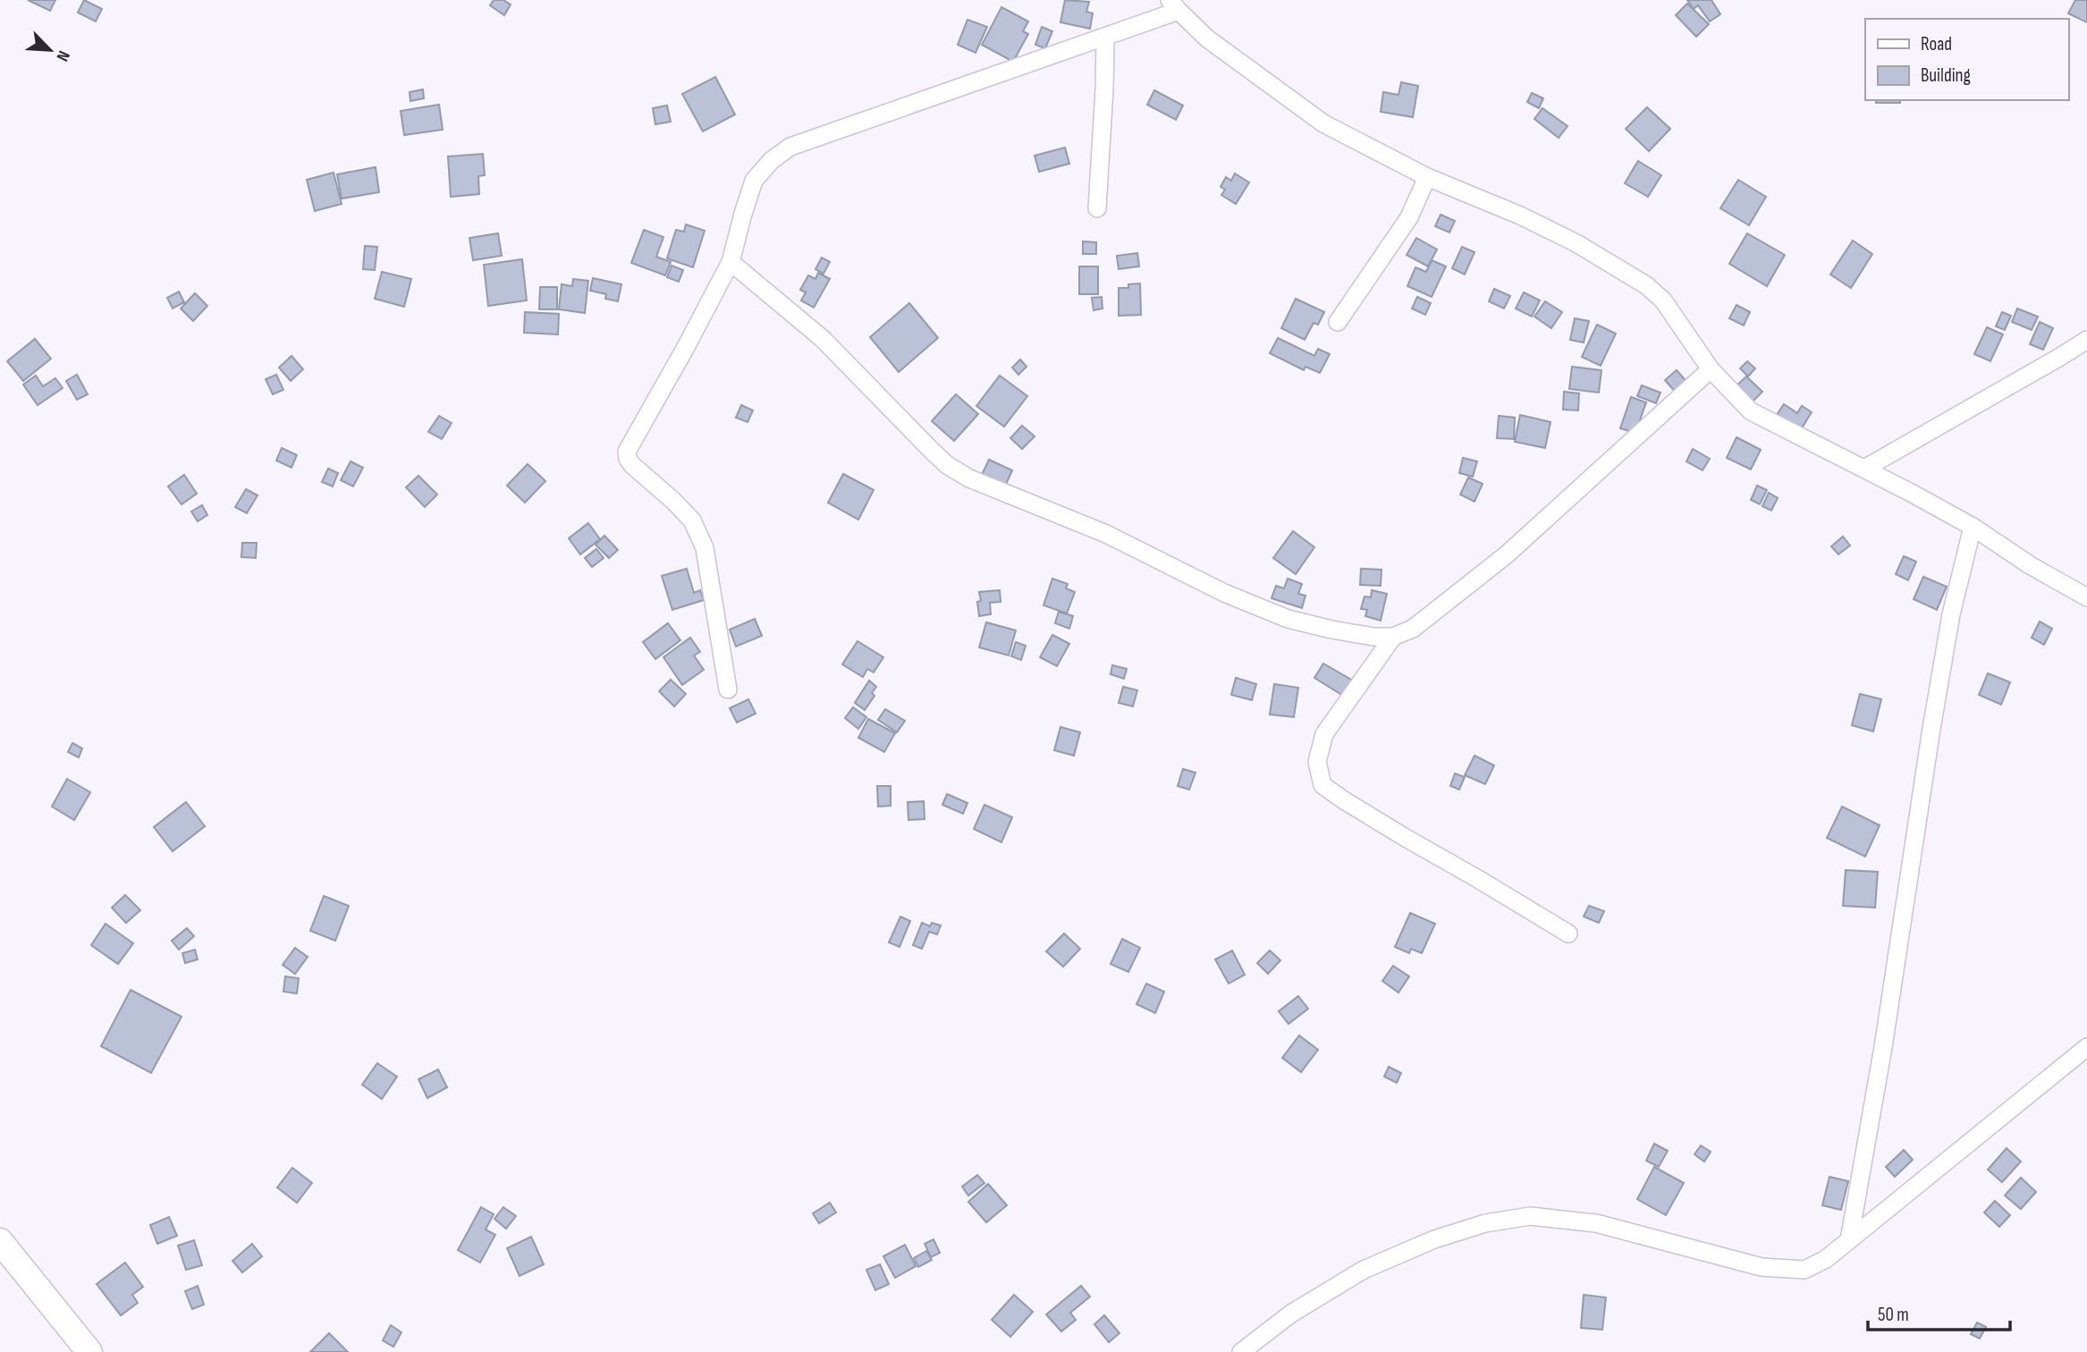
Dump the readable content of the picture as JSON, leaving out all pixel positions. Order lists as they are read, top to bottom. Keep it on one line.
{"legend":["Road","Building"],"scale_bar":"50 m","north":"bottom right"}
